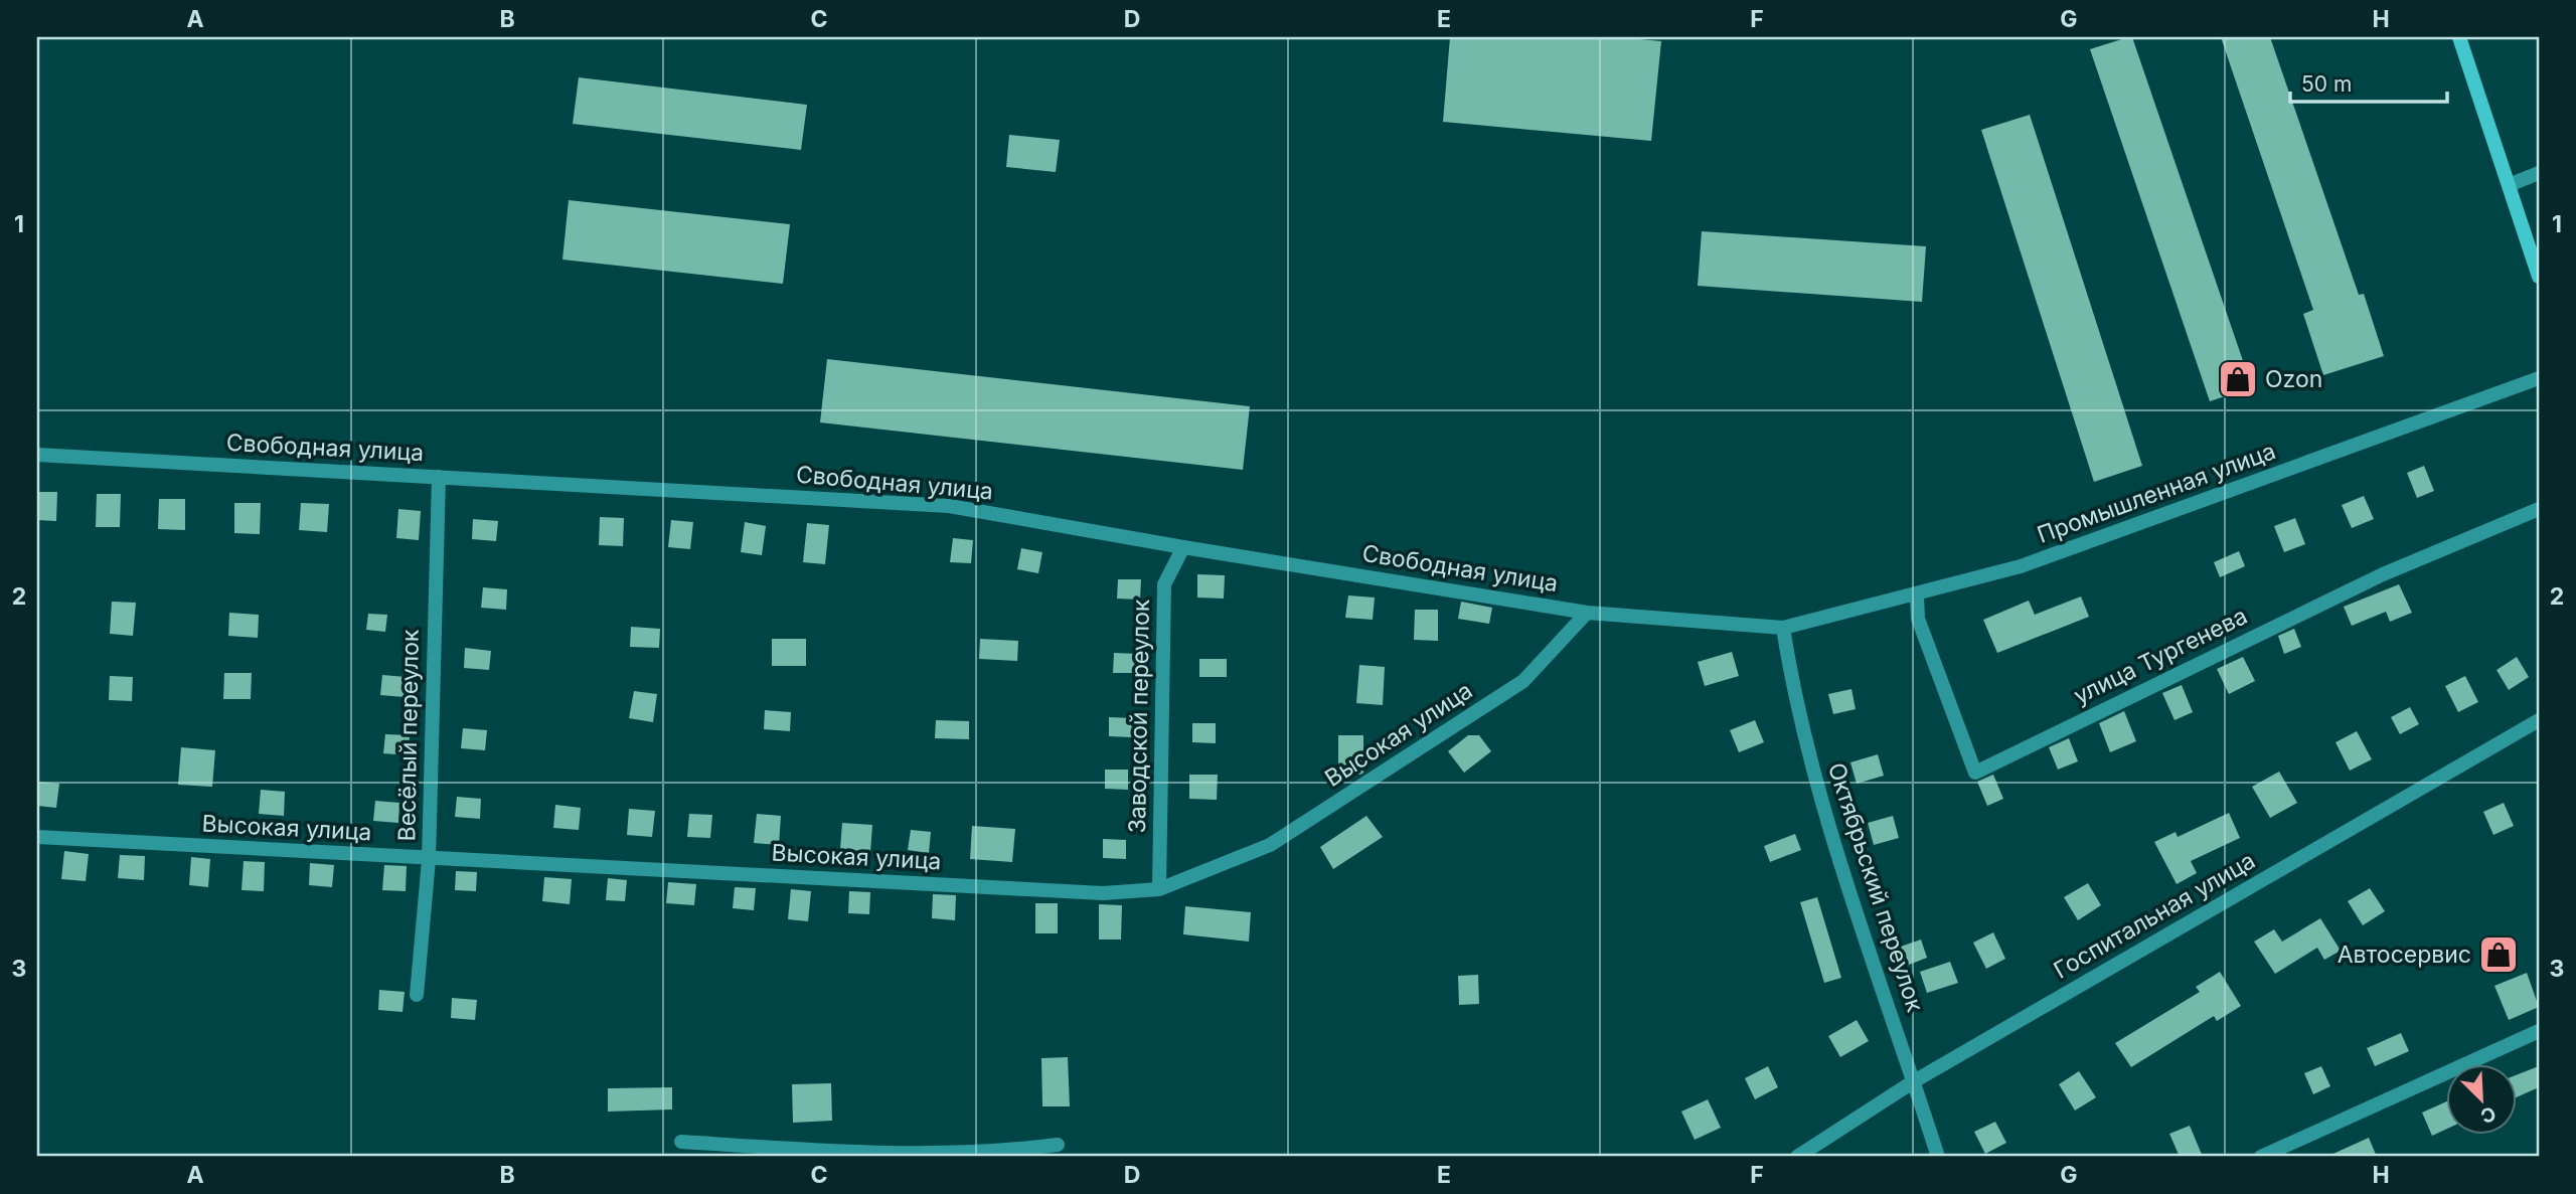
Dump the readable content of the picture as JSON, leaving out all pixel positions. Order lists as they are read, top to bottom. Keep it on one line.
{"streets":{"street":["Свободная улица","Промышленная улица","улица Тургенева","Заводской переулок","Высокая улица","Весёлый переулок","Октябрьский переулок","Госпитальная улица"]},"crossings":[["Свободная улица","Промышленная улица"],["Свободная улица","Заводской переулок"],["Свободная улица","Высокая улица"],["Свободная улица","Весёлый переулок"],["Свободная улица","Октябрьский переулок"],["Промышленная улица","улица Тургенева"],["Промышленная улица","Октябрьский переулок"],["Заводской переулок","Высокая улица"],["Высокая улица","Весёлый переулок"],["Октябрьский переулок","Госпитальная улица"]],"places":{"shop":["Ozon","Автосервис"]},"scale_bar":"50 m","north":"bottom right","grid":{"columns":["A","B","C","D","E","F","G","H"],"rows":["1","2","3"]}}
